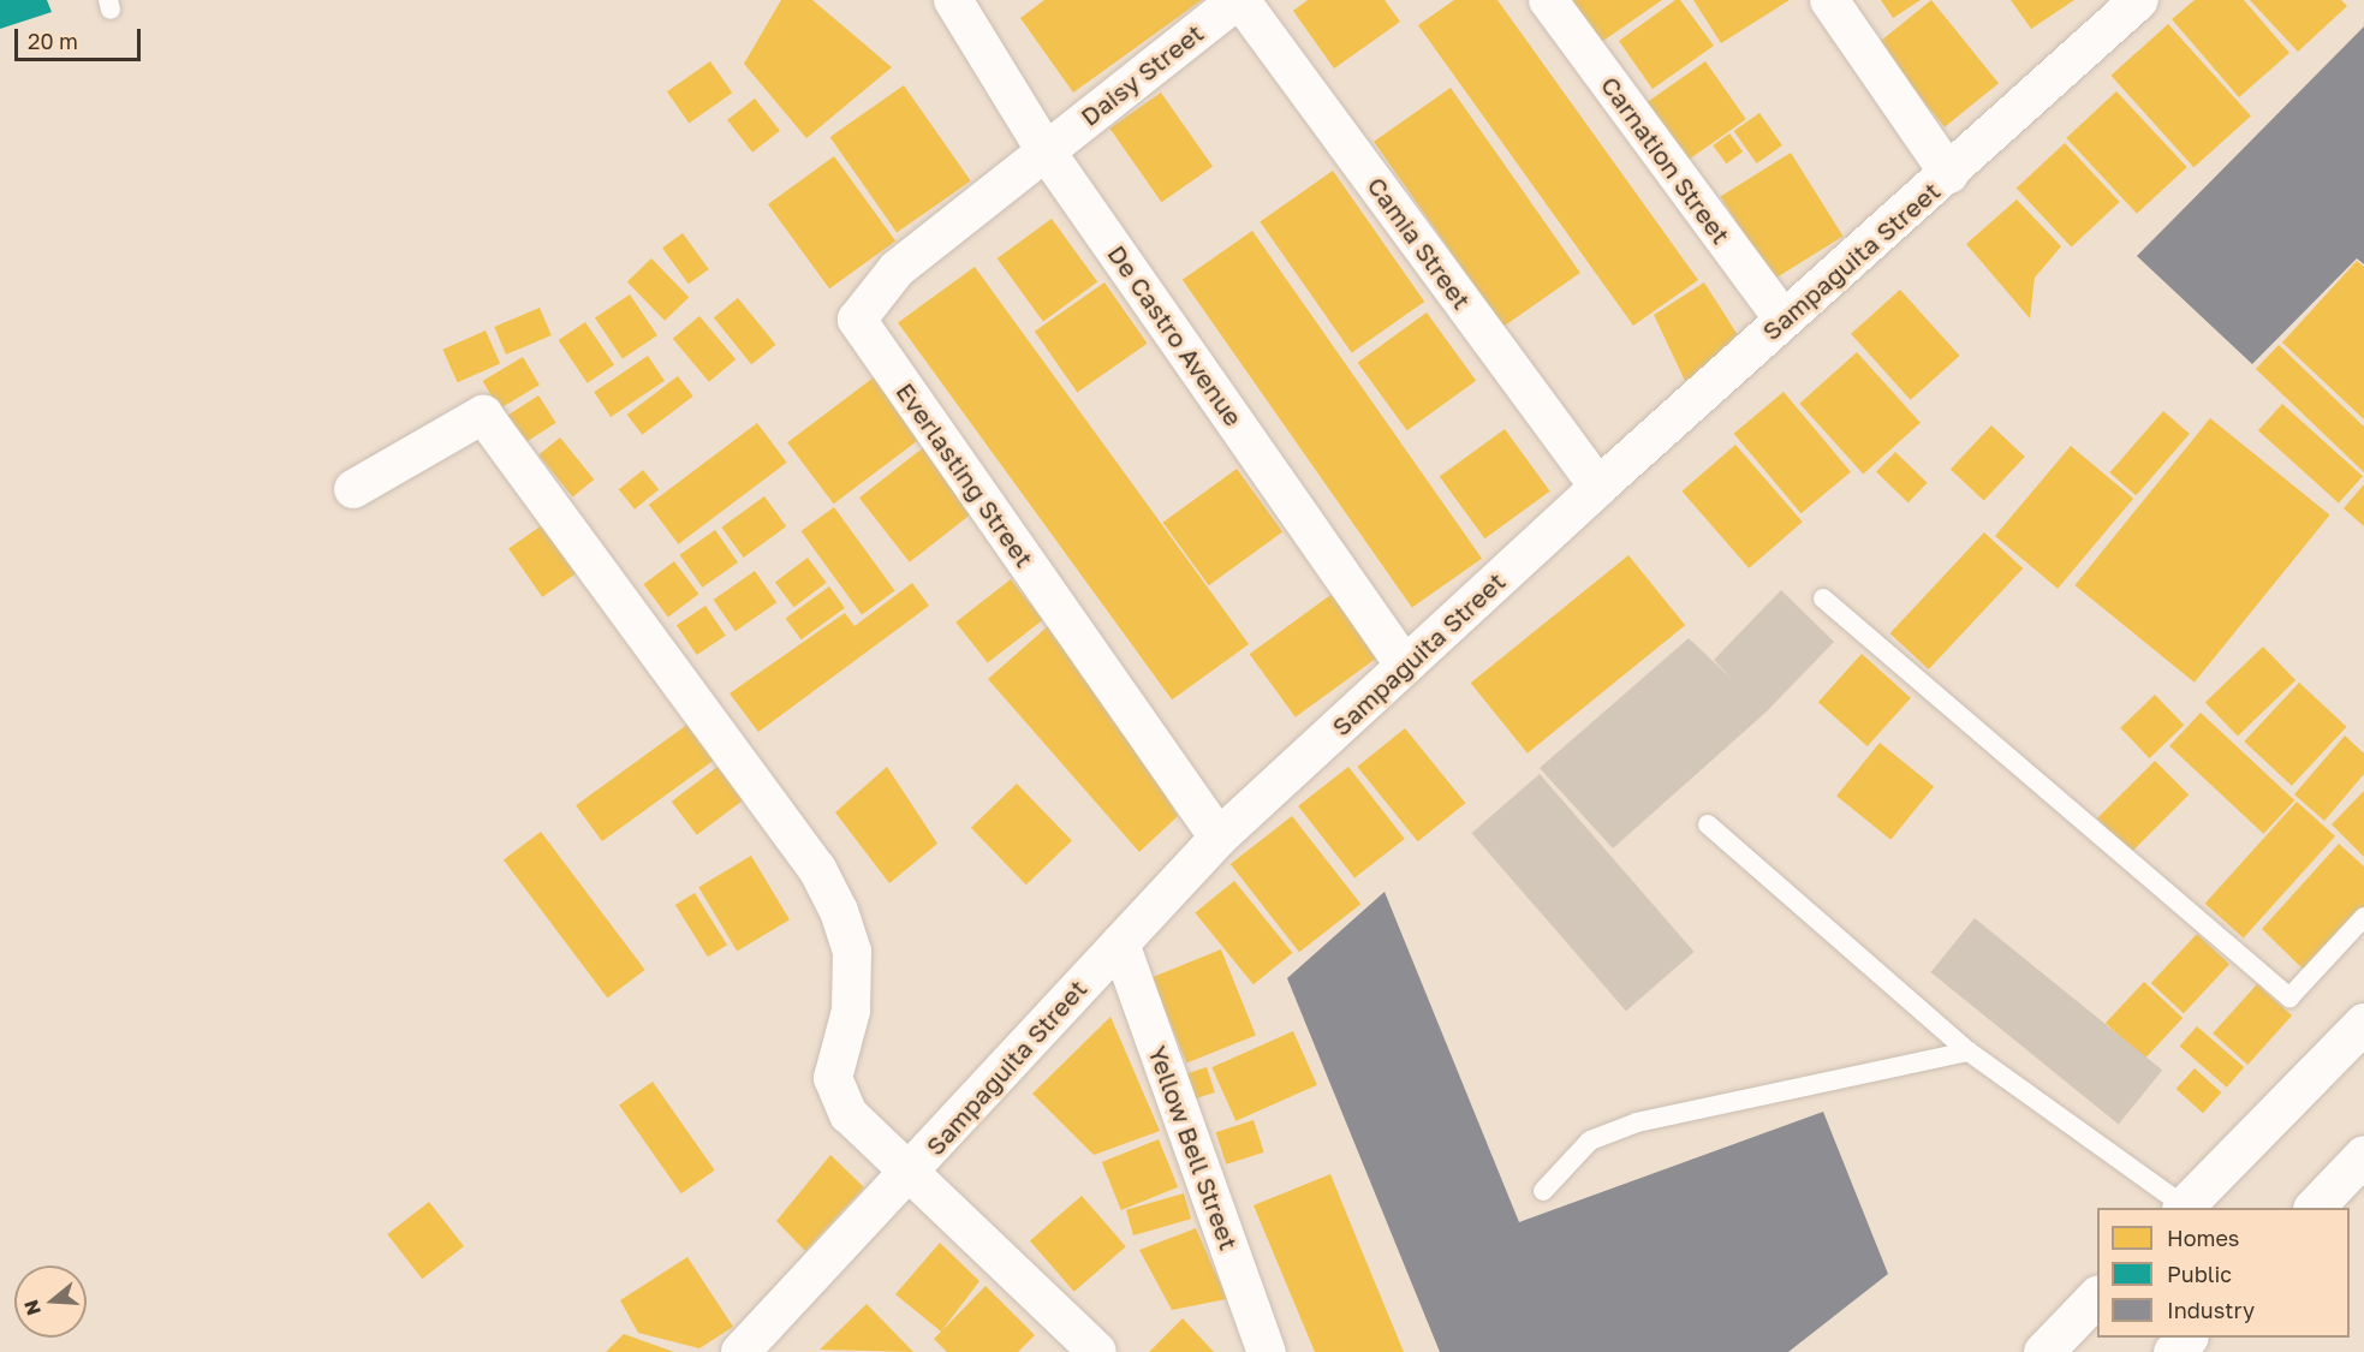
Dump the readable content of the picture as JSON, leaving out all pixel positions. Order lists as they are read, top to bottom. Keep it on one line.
{"streets":{"street":["Daisy Street","Carnation Street","Camia Street","Sampaguita Street","De Castro Avenue","Everlasting Street","Yellow Bell Street"]},"crossings":[["Daisy Street","Camia Street"],["Daisy Street","De Castro Avenue"],["Daisy Street","Everlasting Street"],["Carnation Street","Sampaguita Street"],["Camia Street","Sampaguita Street"],["Sampaguita Street","De Castro Avenue"],["Sampaguita Street","Everlasting Street"],["Sampaguita Street","Yellow Bell Street"],["De Castro Avenue","Everlasting Street"]],"legend":["Homes","Public","Industry"],"scale_bar":"20 m","north":"left"}
